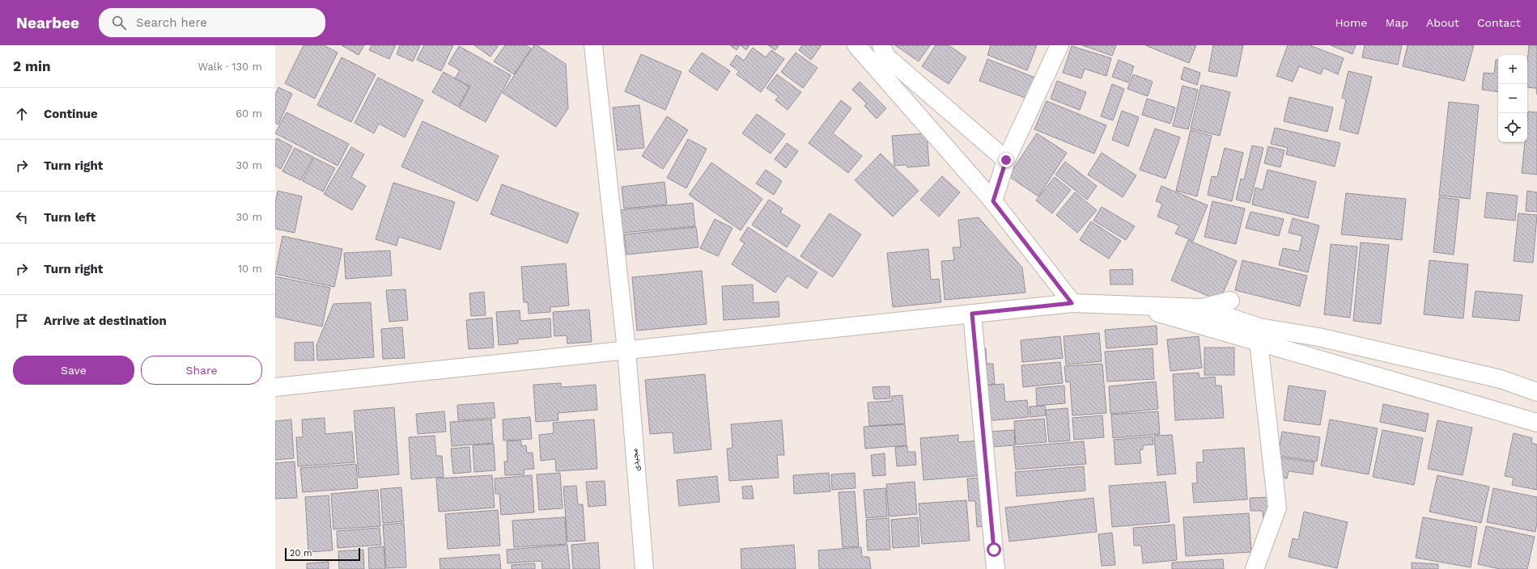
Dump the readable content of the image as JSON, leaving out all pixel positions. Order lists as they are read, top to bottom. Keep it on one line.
{"streets":{"street":["مجیدی"]},"scale_bar":"20 m","page":{"header":"Nearbee","search":"Search here","nav":["Home","Map","About","Contact"],"heading":["2 min","Walk · 130 m"],"map_buttons":["+","−"],"list":[["Continue","60 m"],["Turn right","30 m"],["Turn left","30 m"],["Turn right","10 m"],"Arrive at destination"],"buttons":["Save","Share"],"scale":"20 m"}}
